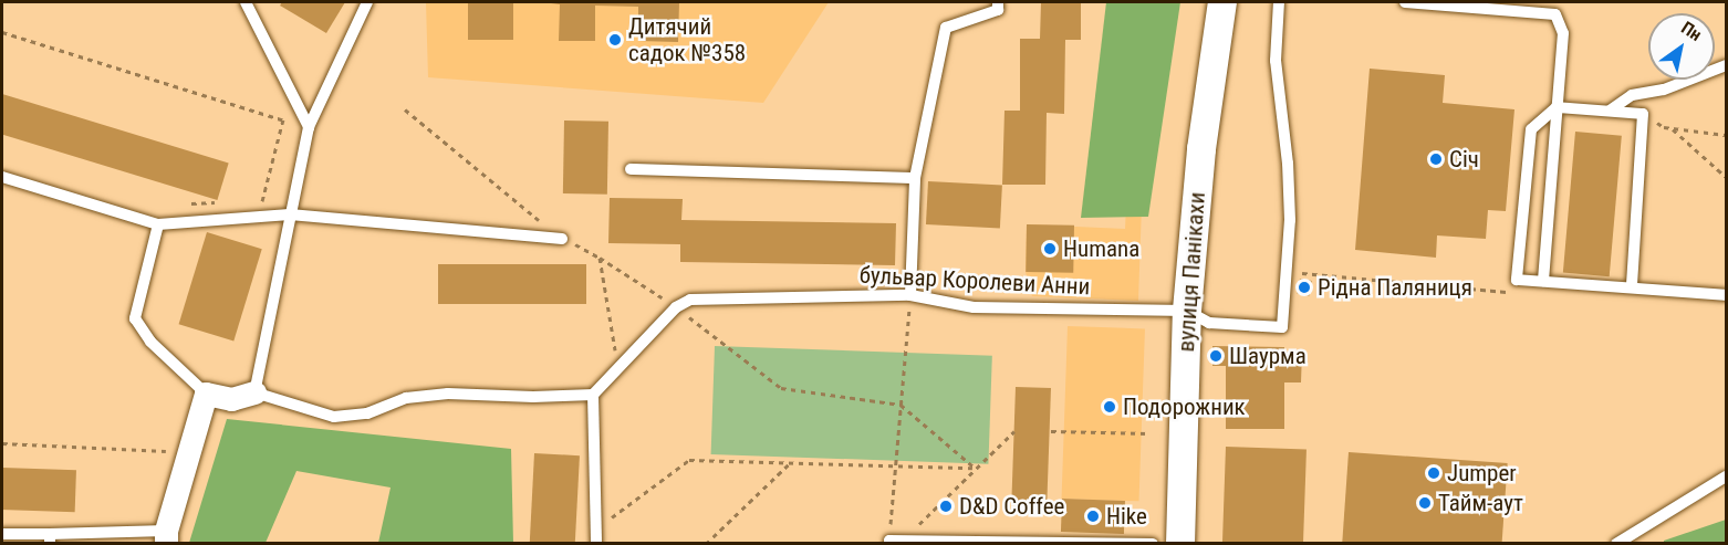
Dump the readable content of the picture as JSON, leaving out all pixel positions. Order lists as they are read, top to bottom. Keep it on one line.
{"streets":{"street":["вулиця Панікахи"],"lane":["бульвар Королеви Анни"]},"crossings":[["вулиця Панікахи","бульвар Королеви Анни"]],"places":["Дитячий садок №358","Січ","Humana","Рідна Паляниця","Шаурма","Подорожник","Jumper","Тайм-аут","D&D Coffee","Hike"],"north":"top right"}
